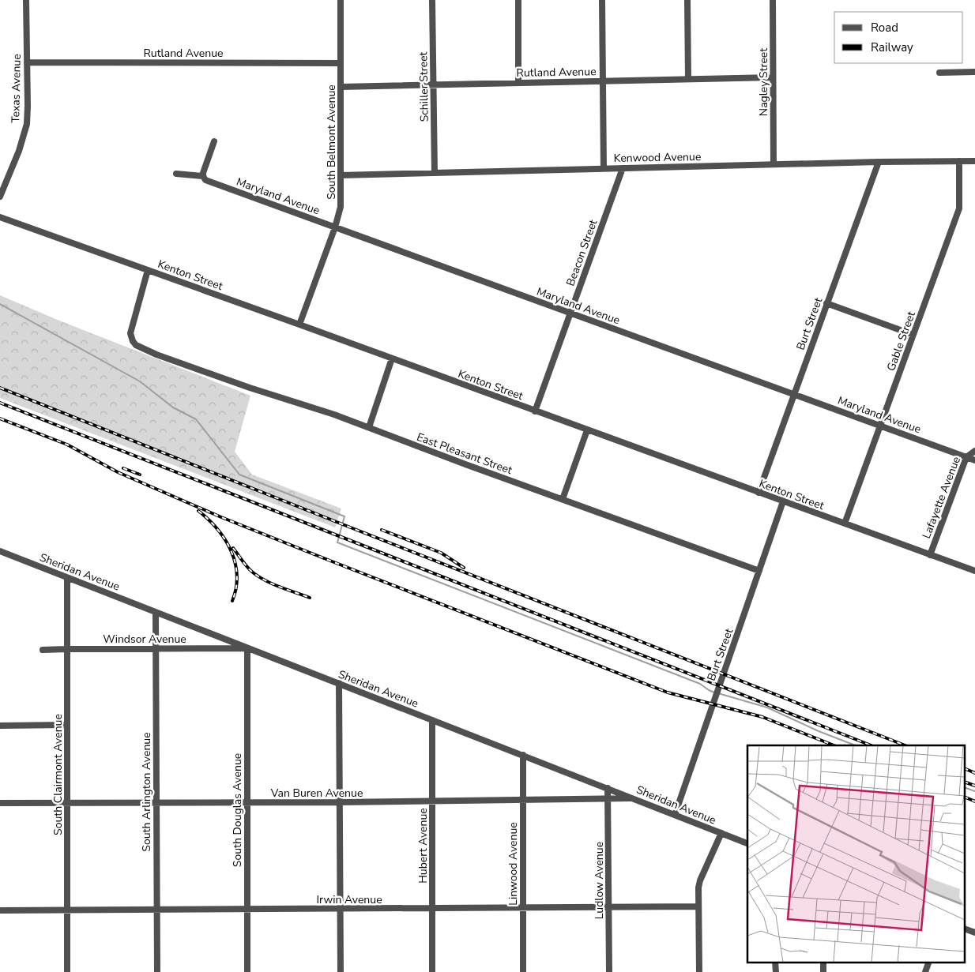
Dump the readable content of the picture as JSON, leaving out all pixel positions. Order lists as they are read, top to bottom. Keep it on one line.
{"streets":{"street":["Rutland Avenue","Nagley Street","Schiller Street","Texas Avenue","South Belmont Avenue","Kenwood Avenue","Maryland Avenue","Beacon Street","Kenton Street","Burt Street","Gable Street","East Pleasant Street","Lafayette Avenue","Sheridan Avenue","Windsor Avenue","South Clairmont Avenue","South Arlington Avenue","Van Buren Avenue","South Douglas Avenue","Hubert Avenue","Linwood Avenue","Ludlow Avenue","Irwin Avenue"]},"crossings":[["Rutland Avenue","Nagley Street"],["Rutland Avenue","Schiller Street"],["Rutland Avenue","Texas Avenue"],["Rutland Avenue","South Belmont Avenue"],["Nagley Street","Kenwood Avenue"],["Schiller Street","Kenwood Avenue"],["South Belmont Avenue","Kenwood Avenue"],["South Belmont Avenue","Maryland Avenue"],["South Belmont Avenue","Kenton Street"],["Kenwood Avenue","Beacon Street"],["Kenwood Avenue","Burt Street"],["Kenwood Avenue","Gable Street"],["Maryland Avenue","Beacon Street"],["Maryland Avenue","Burt Street"],["Maryland Avenue","Gable Street"],["Maryland Avenue","Lafayette Avenue"],["Beacon Street","Kenton Street"],["Kenton Street","Burt Street"],["Kenton Street","Gable Street"],["Kenton Street","East Pleasant Street"],["Kenton Street","Lafayette Avenue"],["Burt Street","East Pleasant Street"],["Burt Street","Sheridan Avenue"],["Sheridan Avenue","Windsor Avenue"],["Sheridan Avenue","South Clairmont Avenue"],["Sheridan Avenue","South Arlington Avenue"],["Sheridan Avenue","Van Buren Avenue"],["Sheridan Avenue","South Douglas Avenue"],["Sheridan Avenue","Hubert Avenue"],["Sheridan Avenue","Linwood Avenue"],["Sheridan Avenue","Ludlow Avenue"],["Windsor Avenue","South Clairmont Avenue"],["Windsor Avenue","South Arlington Avenue"],["Windsor Avenue","South Douglas Avenue"],["South Clairmont Avenue","Van Buren Avenue"],["South Clairmont Avenue","Irwin Avenue"],["South Arlington Avenue","Van Buren Avenue"],["South Arlington Avenue","Irwin Avenue"],["Van Buren Avenue","South Douglas Avenue"],["Van Buren Avenue","Hubert Avenue"],["Van Buren Avenue","Linwood Avenue"],["Van Buren Avenue","Ludlow Avenue"],["South Douglas Avenue","Irwin Avenue"],["Hubert Avenue","Irwin Avenue"],["Linwood Avenue","Irwin Avenue"],["Ludlow Avenue","Irwin Avenue"]],"legend":["Road","Railway"]}
